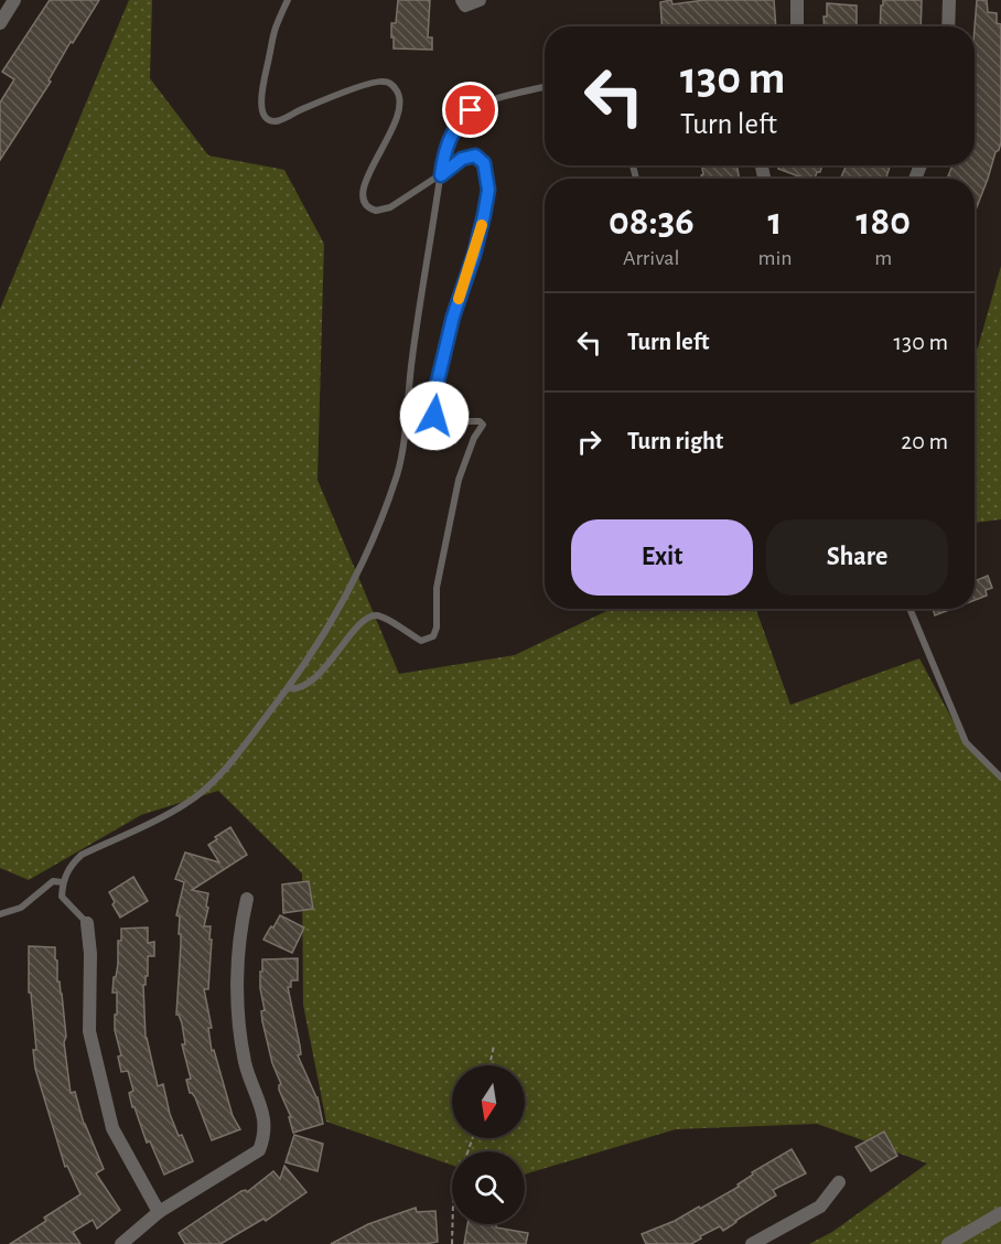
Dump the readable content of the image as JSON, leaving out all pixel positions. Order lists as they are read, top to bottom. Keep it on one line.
{"north":"bottom","page":{"turn":["130 m","Turn left"],"eta":["08:36","Arrival","1","min","180","m"],"list":[{"name":"Turn left","value":"130 m"},{"name":"Turn right","value":"20 m"}],"buttons":["Exit","Share"]}}
